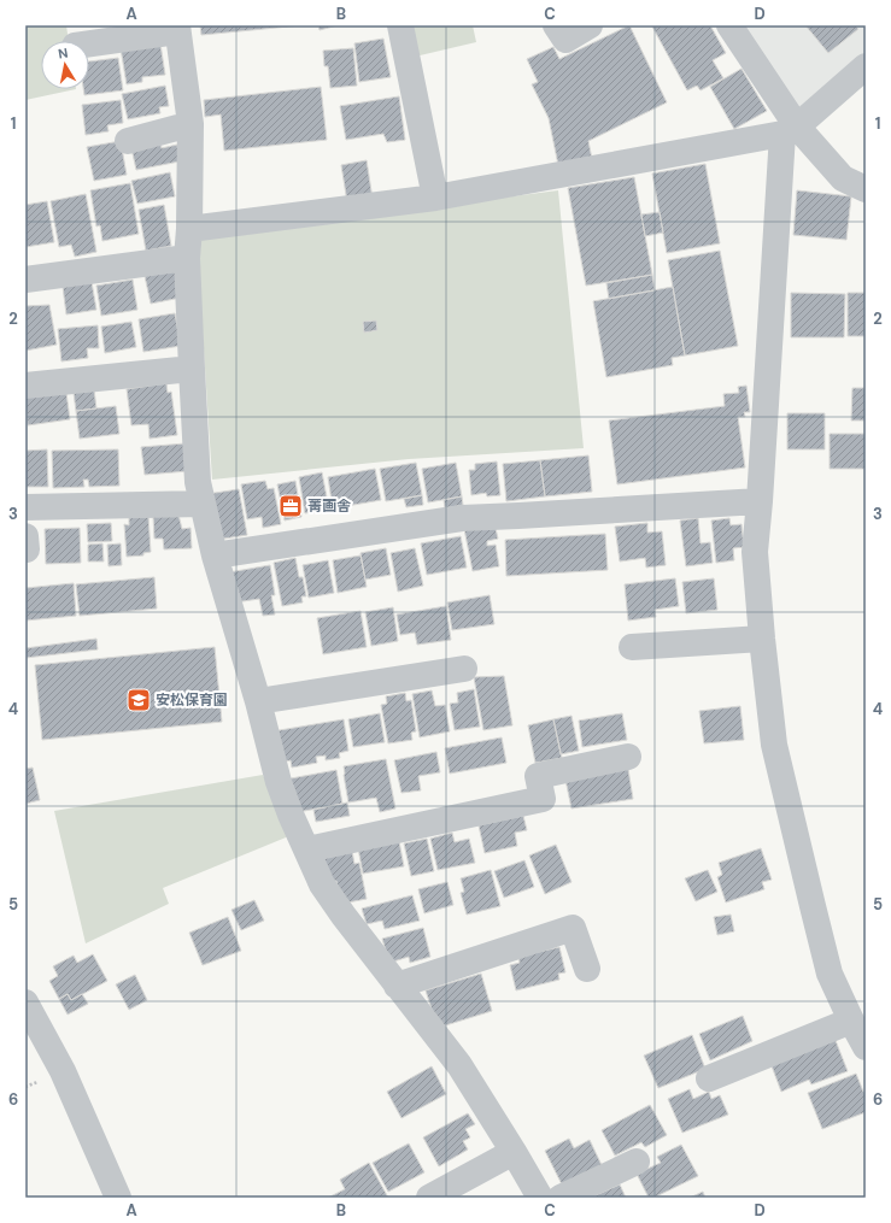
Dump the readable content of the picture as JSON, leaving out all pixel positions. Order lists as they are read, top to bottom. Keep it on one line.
{"places":{"office":["菁画舎"],"school or university":["安松保育園"]},"north":"top","grid":{"columns":["A","B","C","D"],"rows":["1","2","3","4","5","6"]}}
